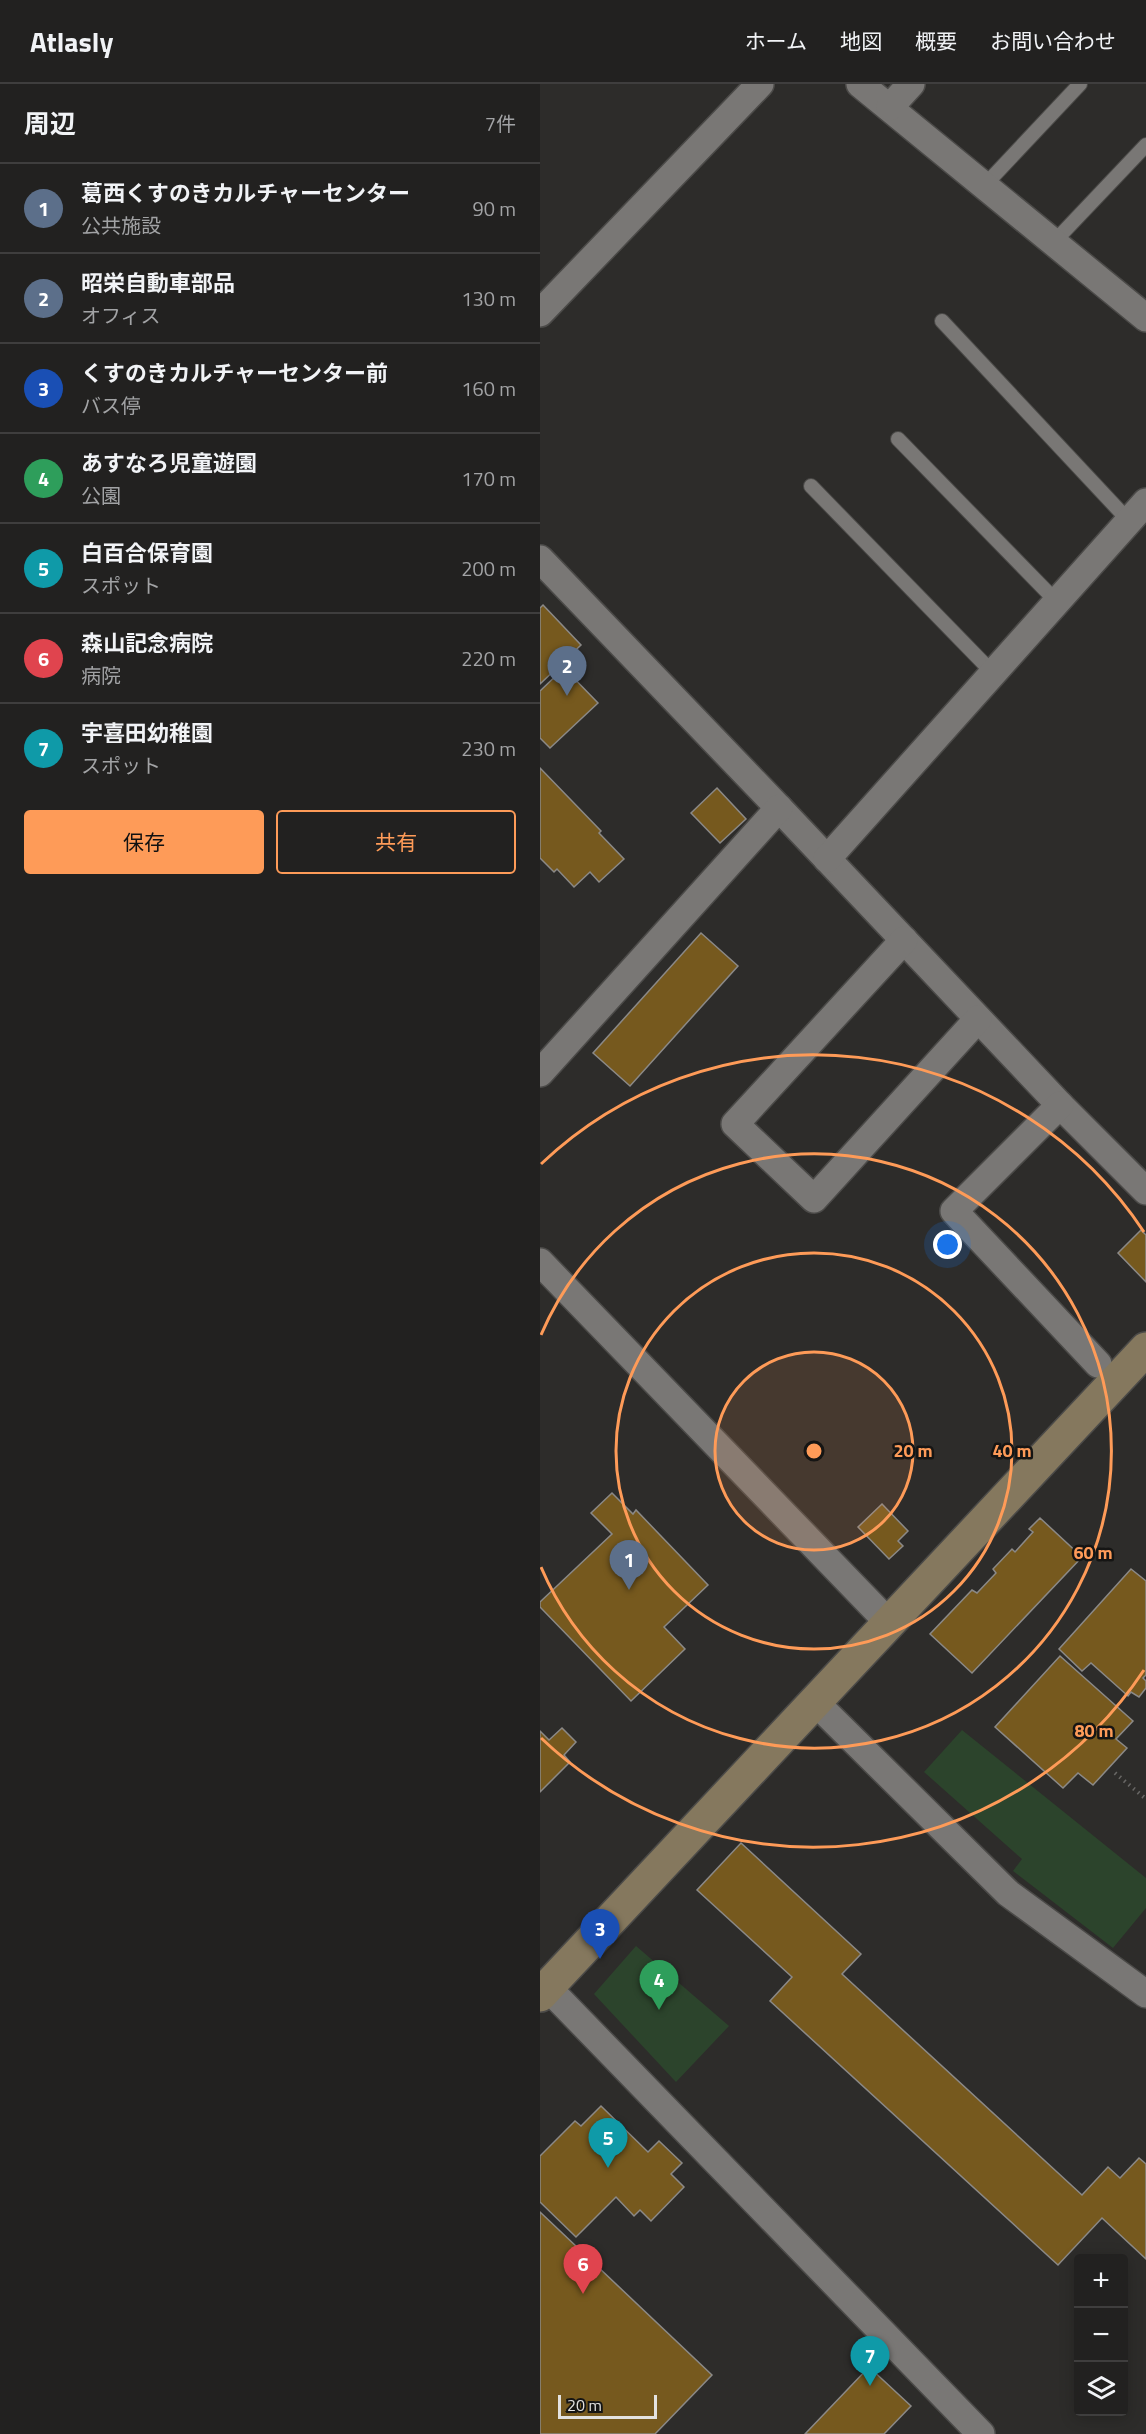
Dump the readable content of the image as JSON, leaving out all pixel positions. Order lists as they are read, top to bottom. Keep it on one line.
{"scale_bar":"20 m","page":{"header":"Atlasly","nav":["ホーム","地図","概要","お問い合わせ"],"heading":["周辺","7件"],"list":[{"mark":"1","name":"葛西くすのきカルチャーセンター","note":"公共施設","value":"90 m"},{"mark":"2","name":"昭栄自動車部品","note":"オフィス","value":"130 m"},{"mark":"3","name":"くすのきカルチャーセンター前","note":"バス停","value":"160 m"},{"mark":"4","name":"あすなろ児童遊園","note":"公園","value":"170 m"},{"mark":"5","name":"白百合保育園","note":"スポット","value":"200 m"},{"mark":"6","name":"森山記念病院","note":"病院","value":"220 m"},{"mark":"7","name":"宇喜田幼稚園","note":"スポット","value":"230 m"}],"pins":["2","1","3","4","5","6","7"],"buttons":["保存","共有"],"map_buttons":["+","−"],"scale":"20 m"},"rings":["20 m","40 m","60 m","80 m"]}
